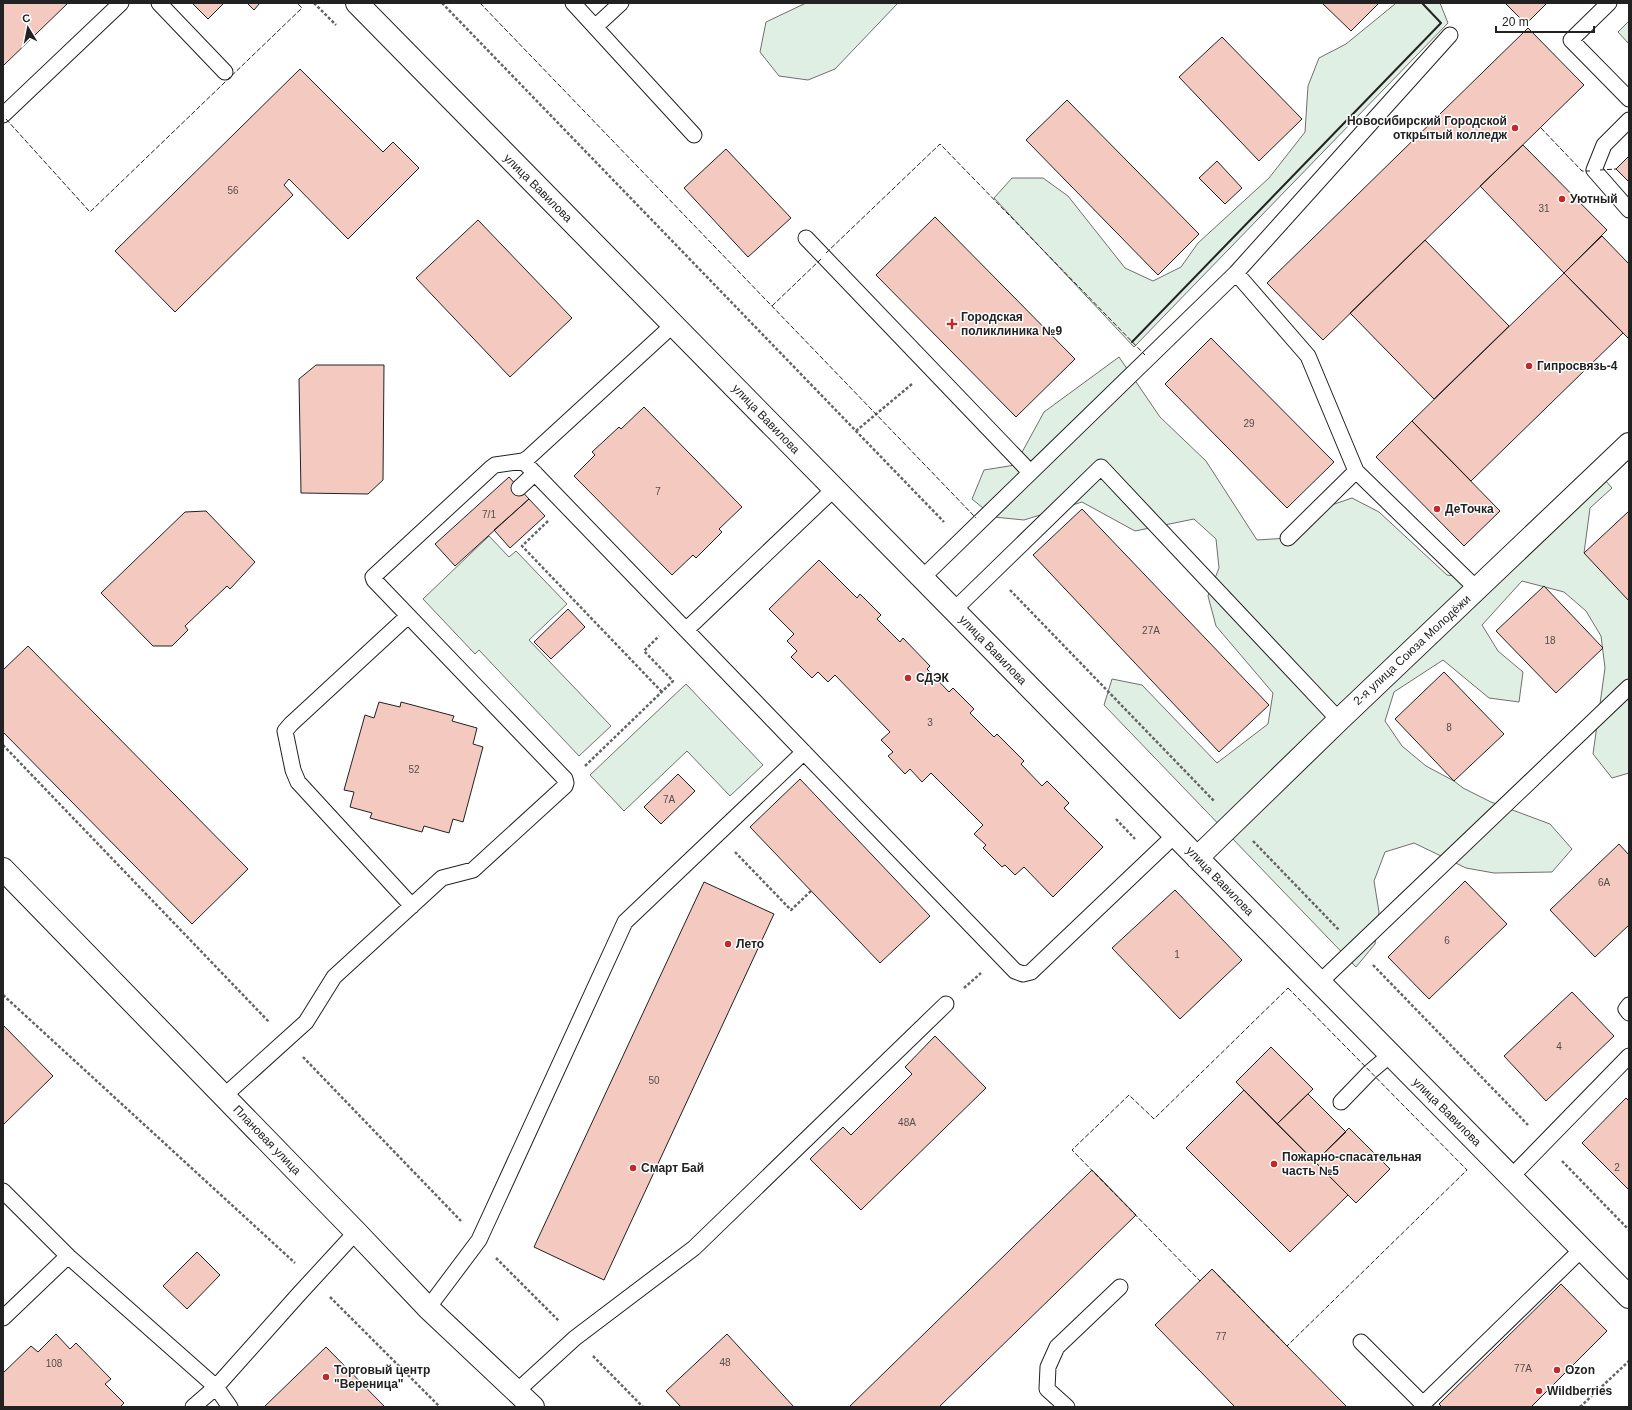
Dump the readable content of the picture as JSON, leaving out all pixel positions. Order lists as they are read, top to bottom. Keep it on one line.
{"streets":{"street":["улица Вавилова","2-я улица Союза Молодёжи","Плановая улица"]},"crossings":[["улица Вавилова","2-я улица Союза Молодёжи"]],"places":{"other":["Новосибирский Городской открытый колледж","Уютный","Гипросвязь-4","ДеТочка","СДЭК","Лето","Пожарно-спасательная часть №5","Смарт Бай","Ozon","Торговый центр \"Вереница\"","Wildberries"],"health":["Городская поликлиника №9"]},"house_numbers":["56","31","29","7","7/1","27А","18","3","8","52","7А","6А","6","1","4","50","48А","2","77","48","108","77А"],"scale_bar":"20 m","north":"top"}
